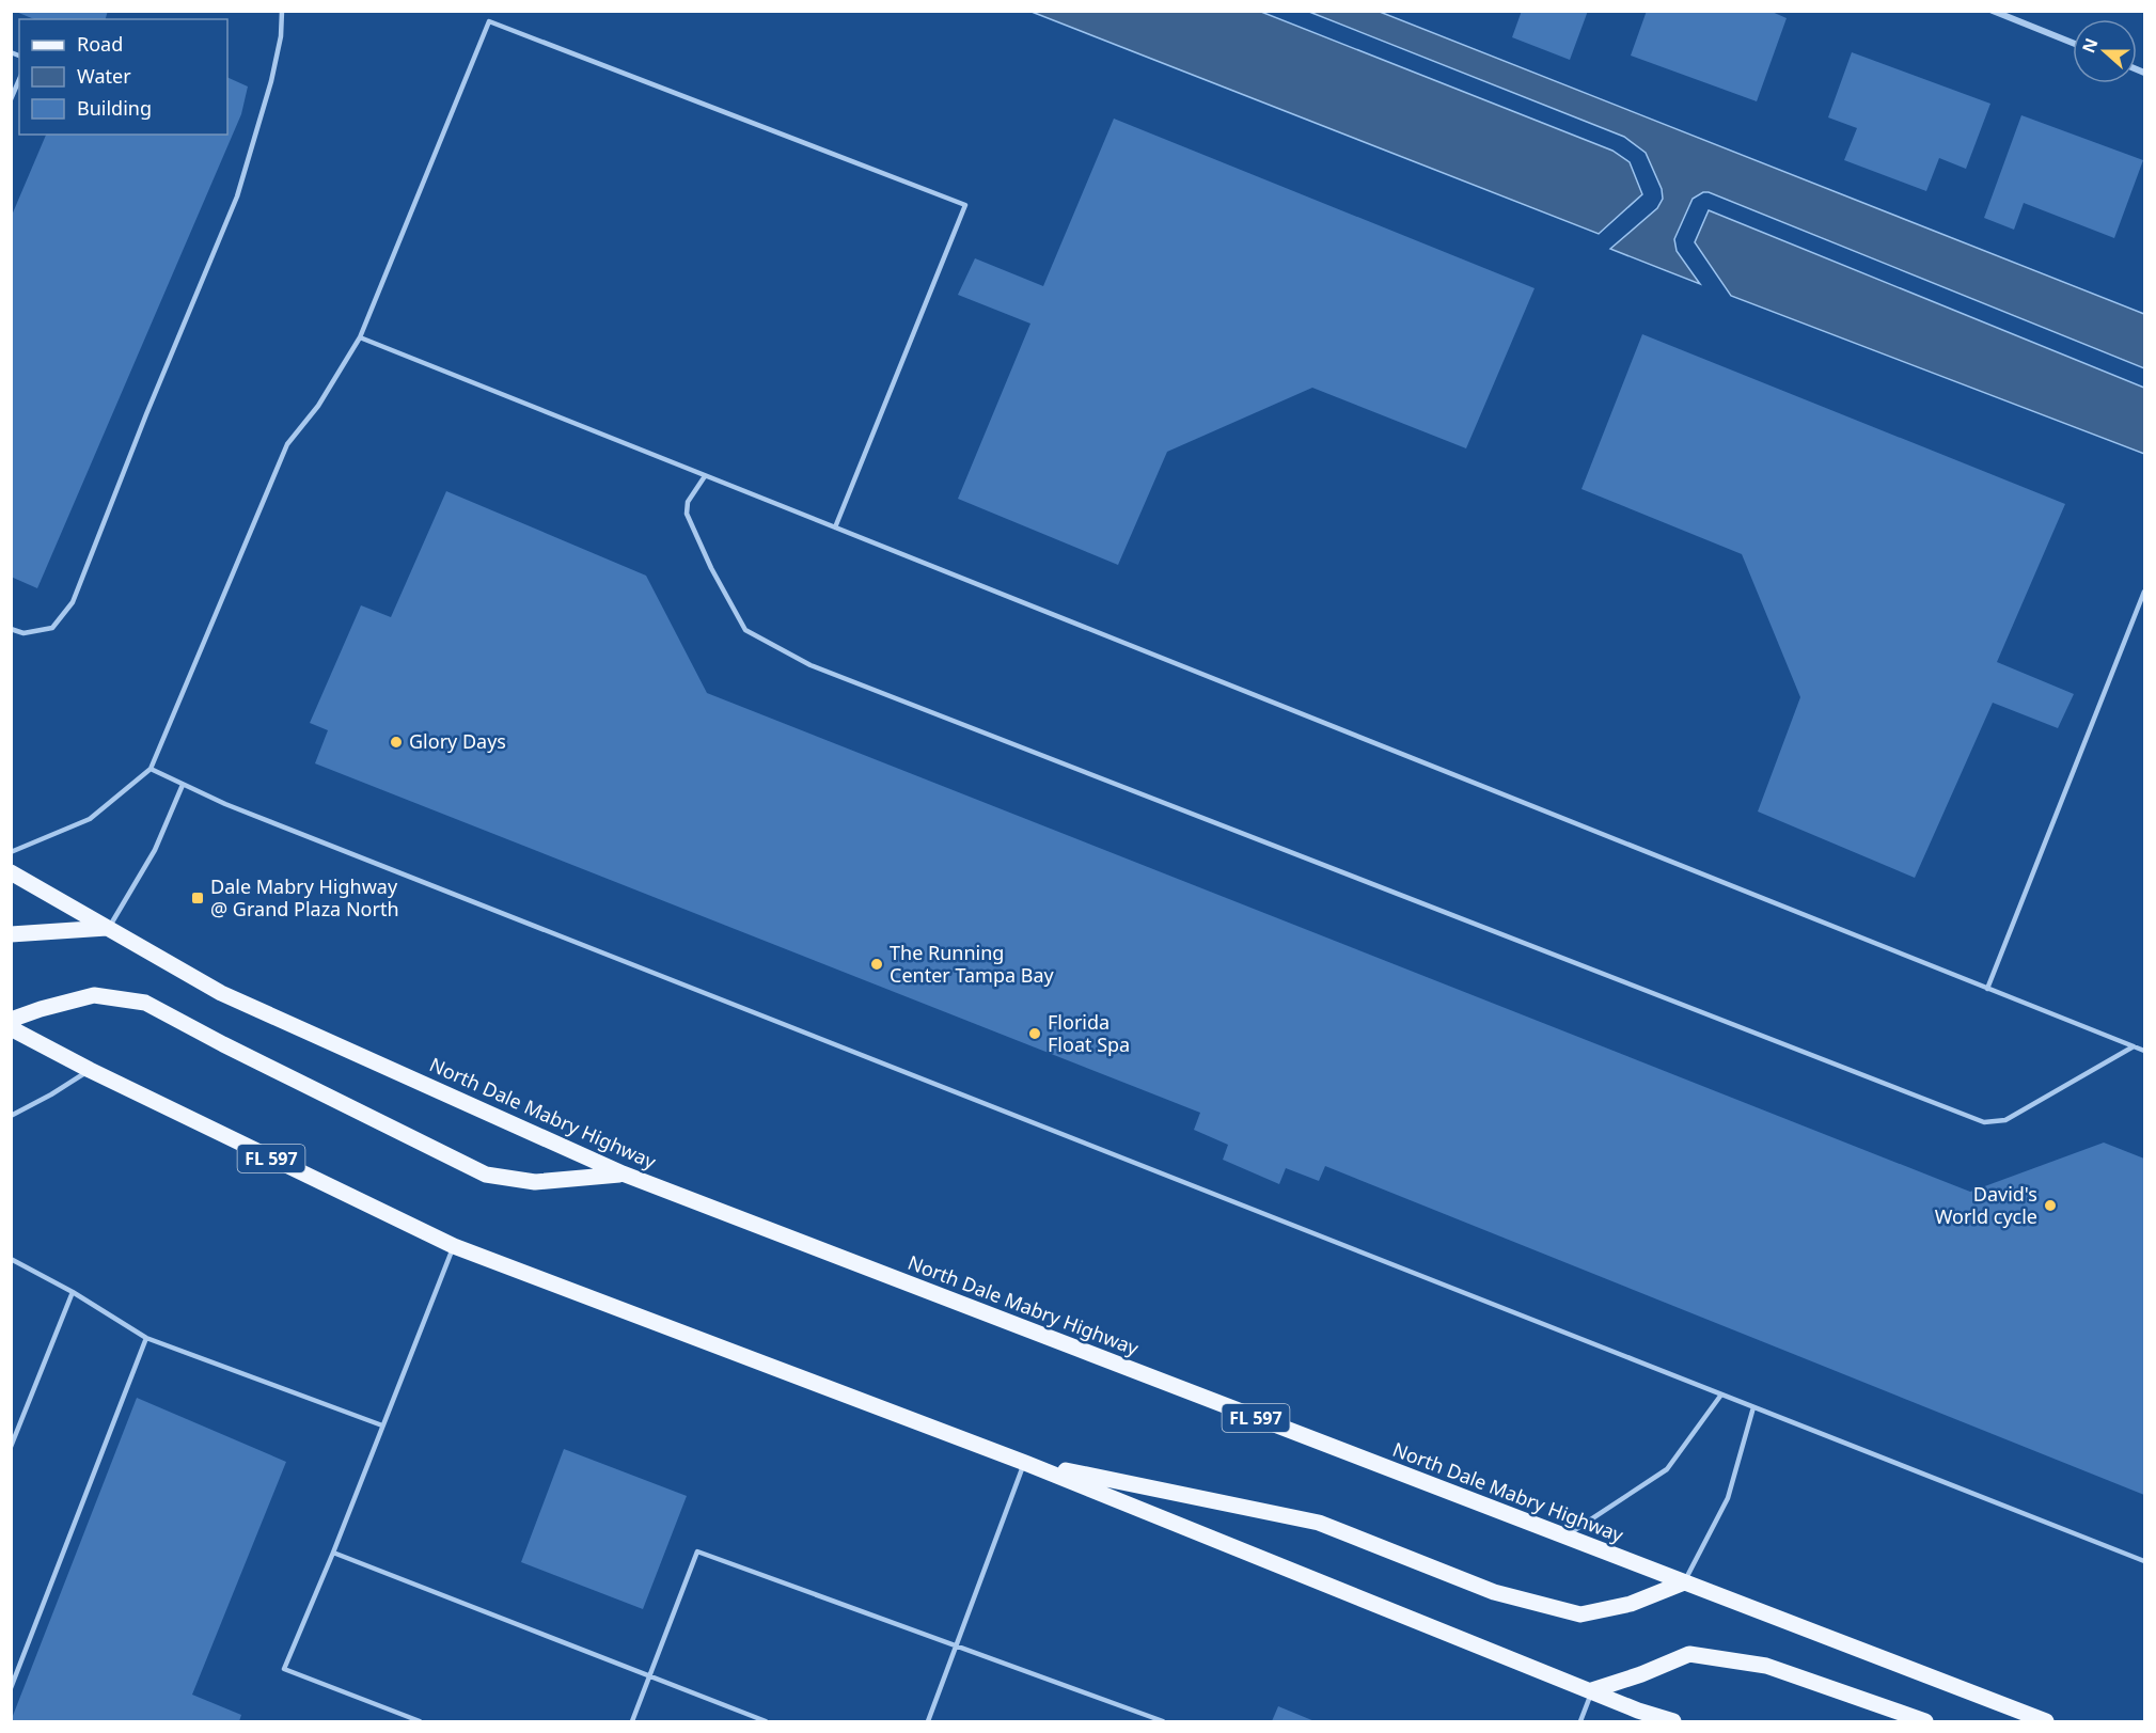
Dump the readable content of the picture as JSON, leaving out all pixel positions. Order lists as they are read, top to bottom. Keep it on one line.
{"streets":{"main road":["North Dale Mabry Highway","FL 597"]},"places":{"other":["Glory Days","The Running Center Tampa Bay","Florida Float Spa","David's World cycle"],"transit":["Dale Mabry Highway @ Grand Plaza North"]},"legend":["Road","Water","Building"],"north":"left"}
